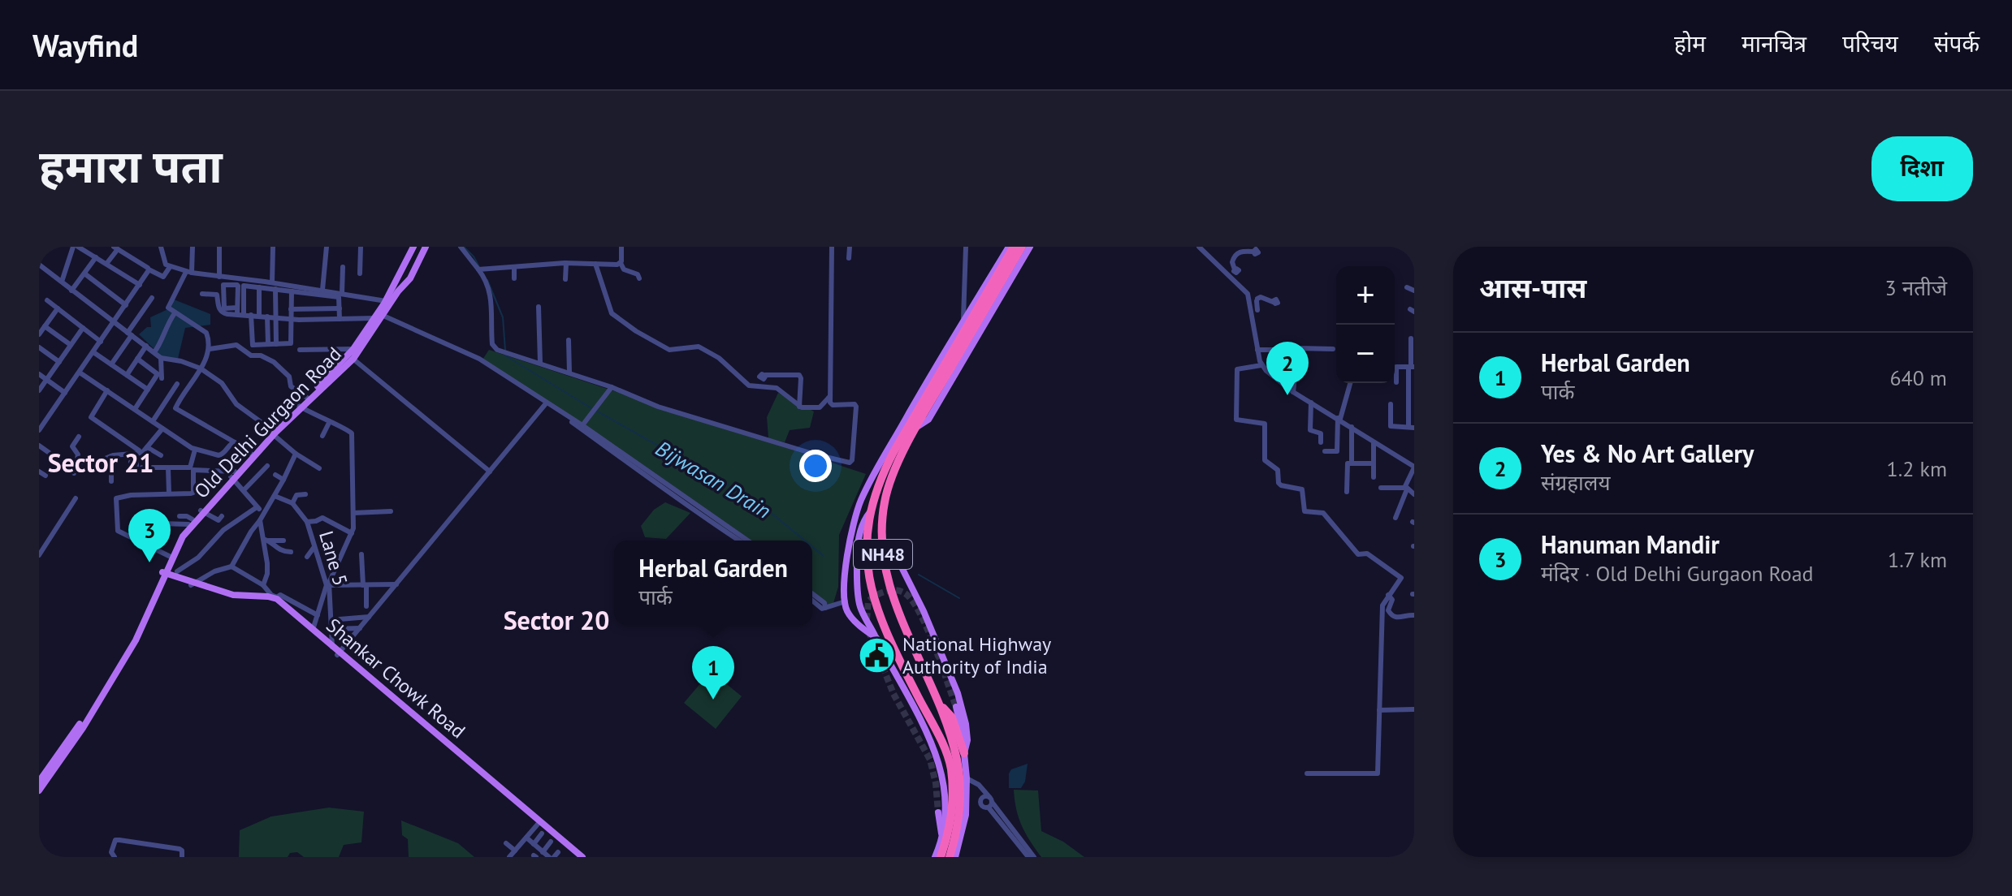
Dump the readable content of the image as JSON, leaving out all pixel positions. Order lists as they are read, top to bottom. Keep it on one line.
{"streets":{"highway":["NH48"],"main road":["Old Delhi Gurgaon Road","Shankar Chowk Road"],"street":["Lane 5"]},"crossings":[["Old Delhi Gurgaon Road","Shankar Chowk Road"],["Lane 5","Shankar Chowk Road"]],"districts":["Sector 21","Sector 20"],"water":["Bijwasan Drain"],"places":{"public building":["National Highway Authority of India"]},"page":{"header":"Wayfind","nav":["होम","मानचित्र","परिचय","संपर्क"],"title":"हमारा पता","buttons":"दिशा","heading":["आस-पास","3 नतीजे"],"map_buttons":["+","−"],"list":[{"mark":"1","name":"Herbal Garden","note":"पार्क","value":"640 m"},{"mark":"2","name":"Yes & No Art Gallery","note":"संग्रहालय","value":"1.2 km"},{"mark":"3","name":"Hanuman Mandir","note":"मंदिर · Old Delhi Gurgaon Road","value":"1.7 km"}],"pins":["2","3","1"],"popup":["Herbal Garden","पार्क"]}}
